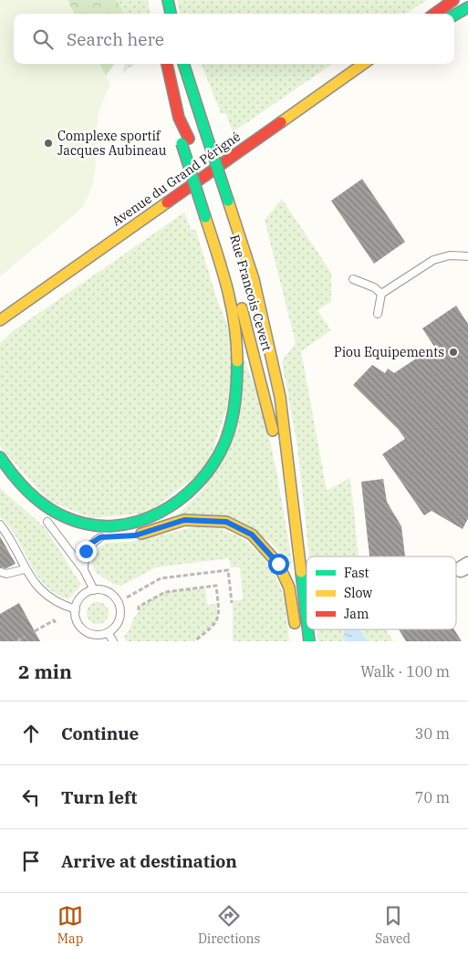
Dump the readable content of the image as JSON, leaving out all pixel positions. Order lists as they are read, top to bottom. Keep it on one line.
{"streets":{"street":["Avenue du Grand Périgné","Rue Francois Cevert"]},"places":["Complexe sportif Jacques Aubineau","Piou Equipements"],"legend":["Fast","Slow","Jam"],"page":{"search":"Search here","heading":["2 min","Walk · 100 m"],"list":[["Continue","30 m"],["Turn left","70 m"],"Arrive at destination"],"nav":["Map","Directions","Saved"]}}
